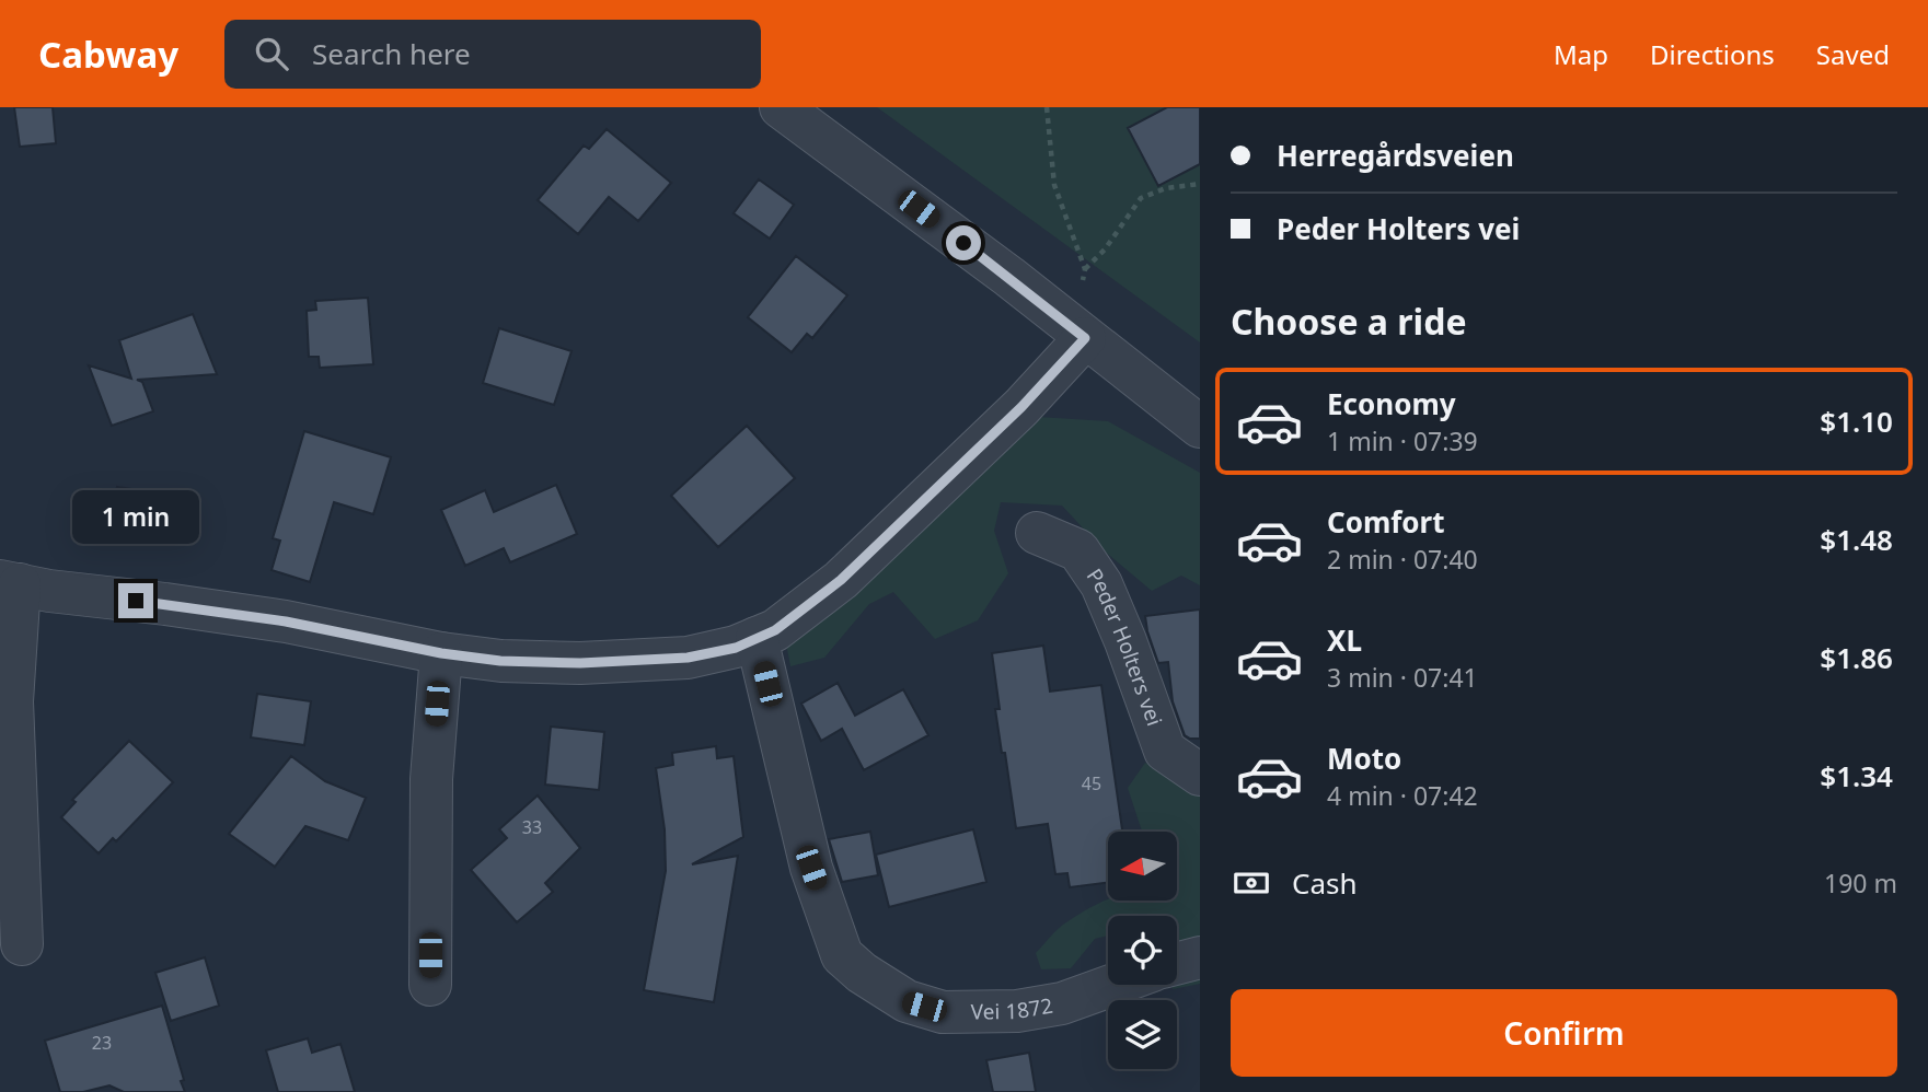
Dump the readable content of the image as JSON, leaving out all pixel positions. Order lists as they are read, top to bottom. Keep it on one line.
{"streets":{"street":["Peder Holters vei","Vei 1872"]},"house_numbers":["45","33","23"],"north":"left","page":{"header":"Cabway","search":"Search here","nav":["Map","Directions","Saved"],"banner":["Herregårdsveien","Peder Holters vei"],"heading":"Choose a ride","list":[{"name":"Economy","note":"1 min · 07:39","value":"$1.10"},{"name":"Comfort","note":"2 min · 07:40","value":"$1.48"},{"name":"XL","note":"3 min · 07:41","value":"$1.86"},{"name":"Moto","note":"4 min · 07:42","value":"$1.34"}],"bubble":"1 min","pay":["Cash","190 m"],"buttons":"Confirm"}}
